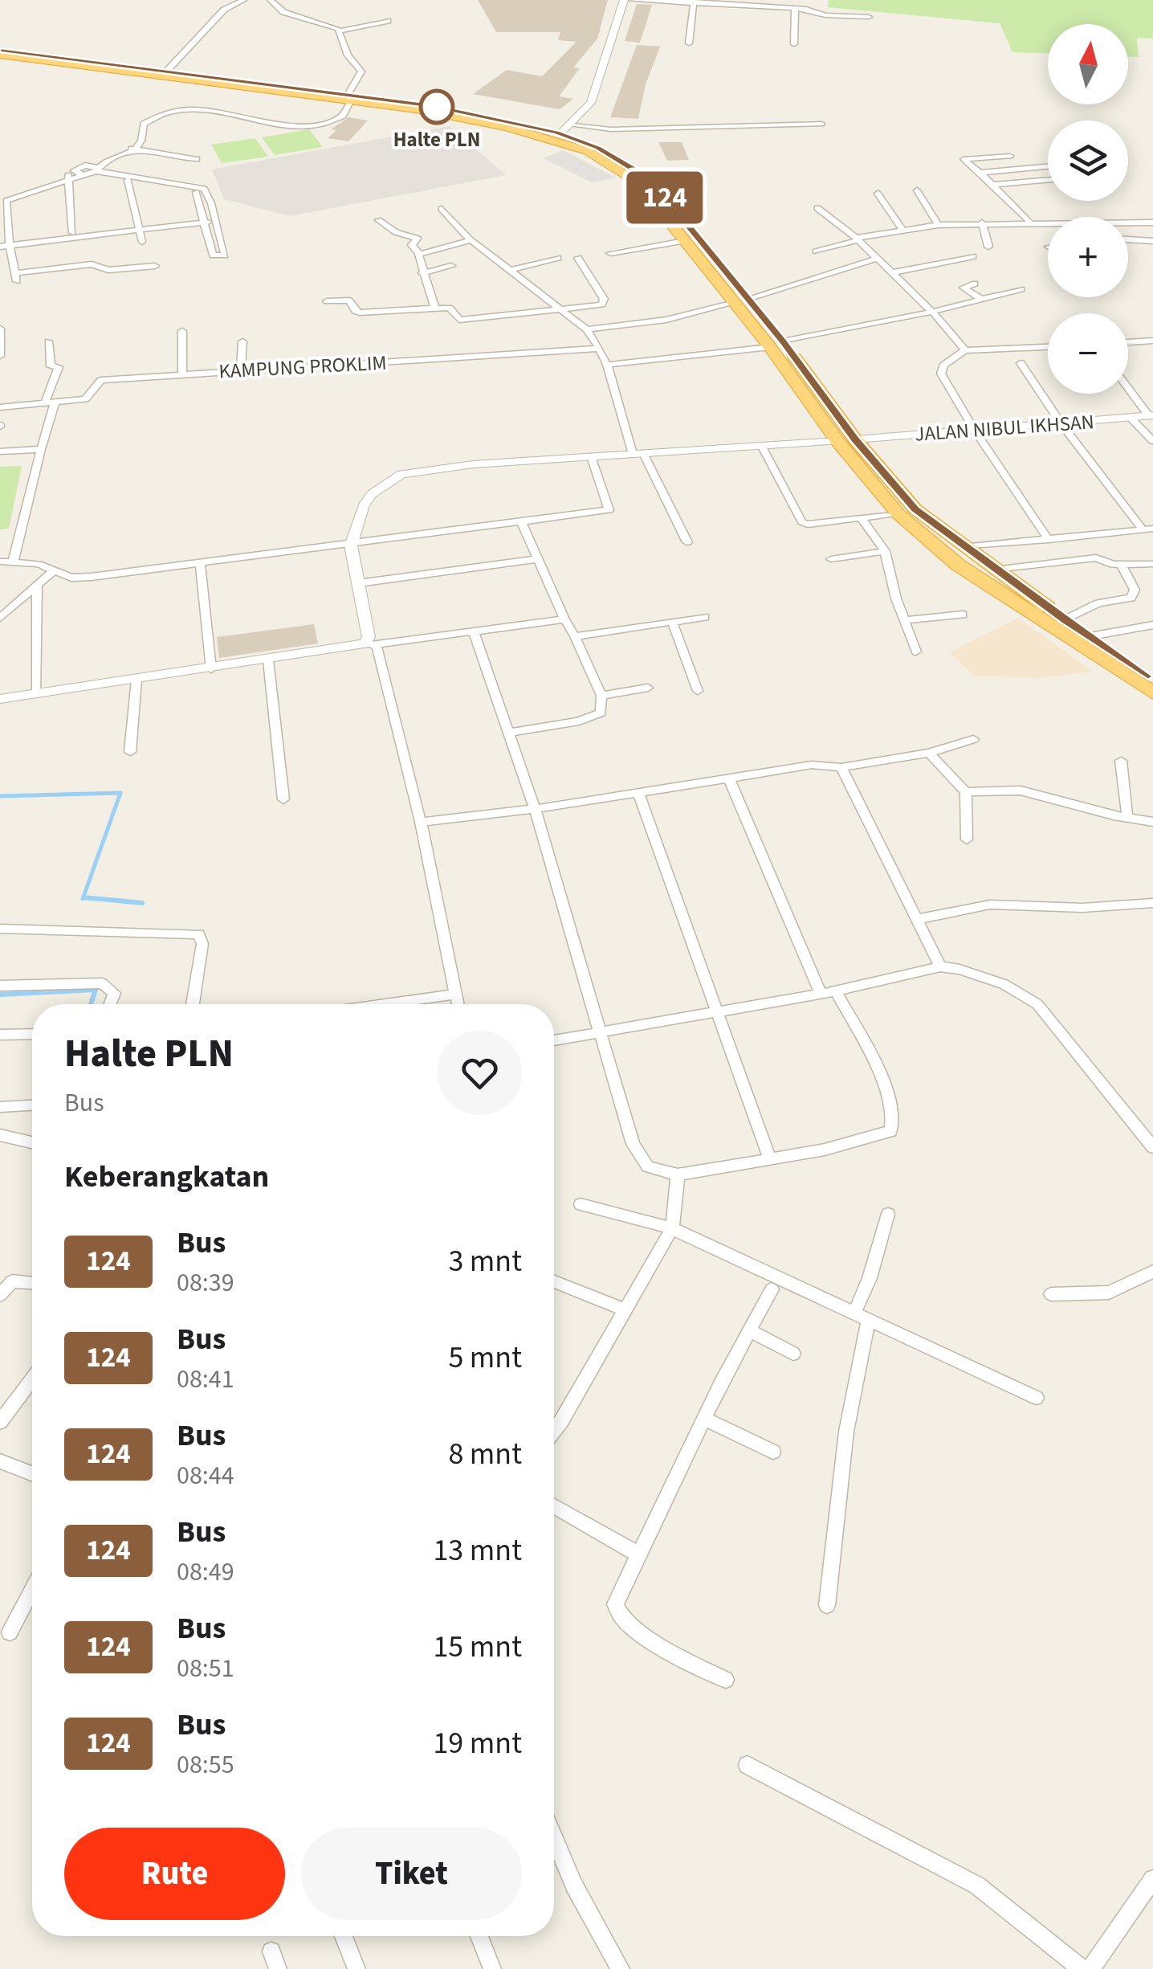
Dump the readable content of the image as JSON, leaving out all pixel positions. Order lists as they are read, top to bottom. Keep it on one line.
{"streets":{"street":["KAMPUNG PROKLIM","JALAN NIBUL IKHSAN"]},"places":["Halte PLN"],"lines":["bus line 124"],"north":"top","page":{"on_map":"124","map_buttons":["+","−"],"heading":[["Halte PLN","Bus"],"Keberangkatan"],"list":[{"mark":"124","name":"Bus","note":"08:39","value":"3 mnt"},{"mark":"124","name":"Bus","note":"08:41","value":"5 mnt"},{"mark":"124","name":"Bus","note":"08:44","value":"8 mnt"},{"mark":"124","name":"Bus","note":"08:49","value":"13 mnt"},{"mark":"124","name":"Bus","note":"08:51","value":"15 mnt"},{"mark":"124","name":"Bus","note":"08:55","value":"19 mnt"}],"buttons":["Rute","Tiket"]}}
